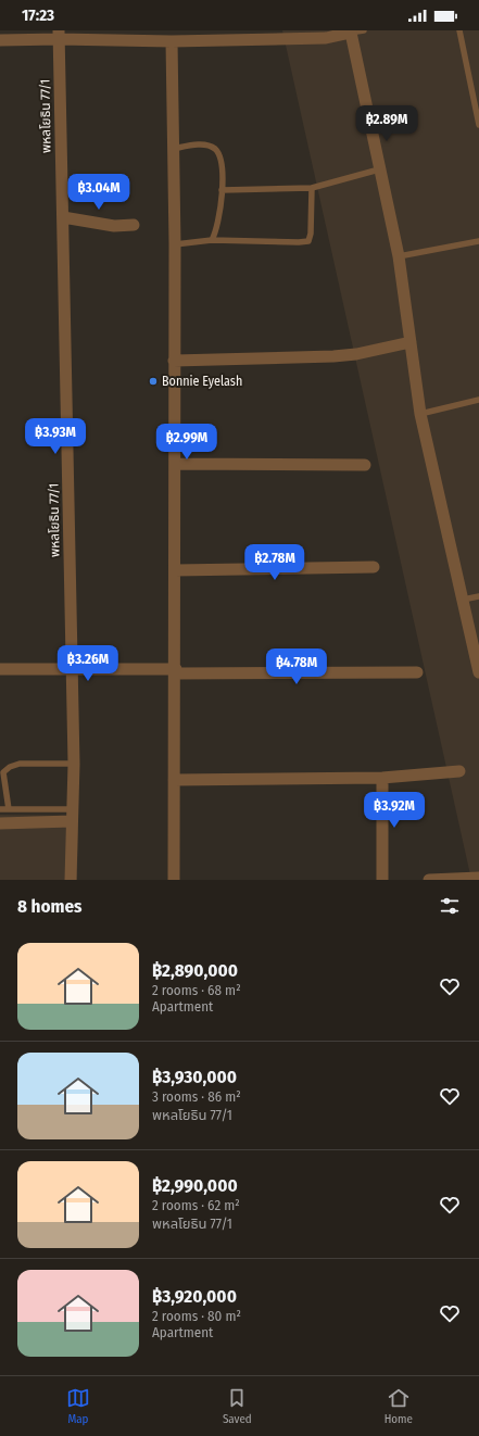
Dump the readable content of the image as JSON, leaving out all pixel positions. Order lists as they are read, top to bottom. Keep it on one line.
{"streets":{"street":["พหลโยธิน 77/1"]},"places":["Bonnie Eyelash"],"page":{"status":"17:23","price":["฿2.89M","฿3.04M","฿3.93M","฿2.99M","฿2.78M","฿3.26M","฿4.78M","฿3.92M"],"heading":"8 homes","list":[{"name":"฿2,890,000","note":"2 rooms · 68 m² · Apartment"},{"name":"฿3,930,000","note":"3 rooms · 86 m² · พหลโยธิน 77/1"},{"name":"฿2,990,000","note":"2 rooms · 62 m² · พหลโยธิน 77/1"},{"name":"฿3,920,000","note":"2 rooms · 80 m² · Apartment"}],"tabs":["Map","Saved","Home"]}}
